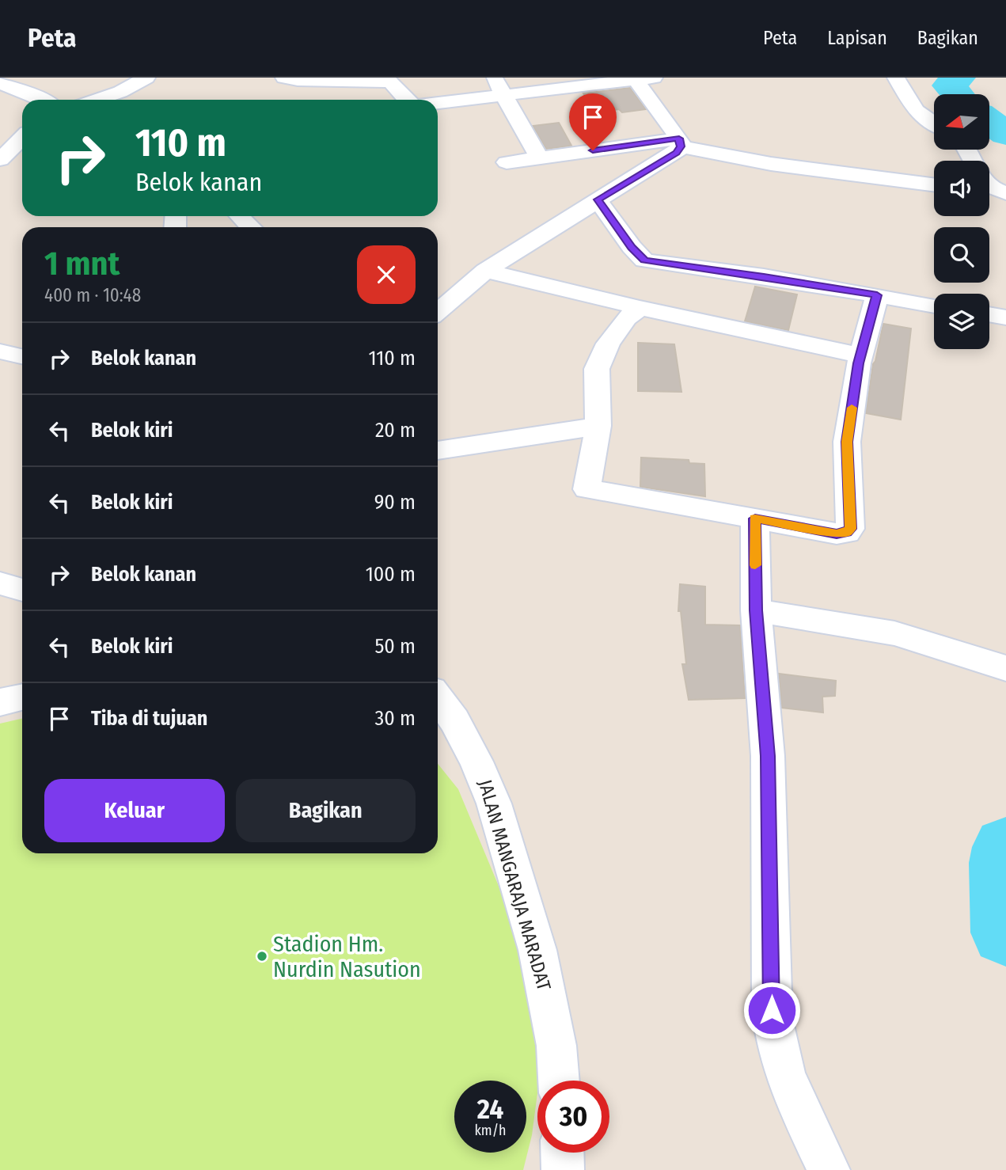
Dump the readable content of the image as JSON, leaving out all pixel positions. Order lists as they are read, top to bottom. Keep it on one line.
{"streets":{"street":["JALAN MANGARAJA MARADAT"]},"places":["Stadion Hm. Nurdin Nasution"],"north":"left","page":{"header":"Peta","nav":["Peta","Lapisan","Bagikan"],"turn":["110 m","Belok kanan"],"heading":["1 mnt","400 m · 10:48"],"list":[{"name":"Belok kanan","value":"110 m"},{"name":"Belok kiri","value":"20 m"},{"name":"Belok kiri","value":"90 m"},{"name":"Belok kanan","value":"100 m"},{"name":"Belok kiri","value":"50 m"},{"name":"Tiba di tujuan","value":"30 m"}],"buttons":["Keluar","Bagikan"],"speed":"24 km/h","limit":"30"}}
